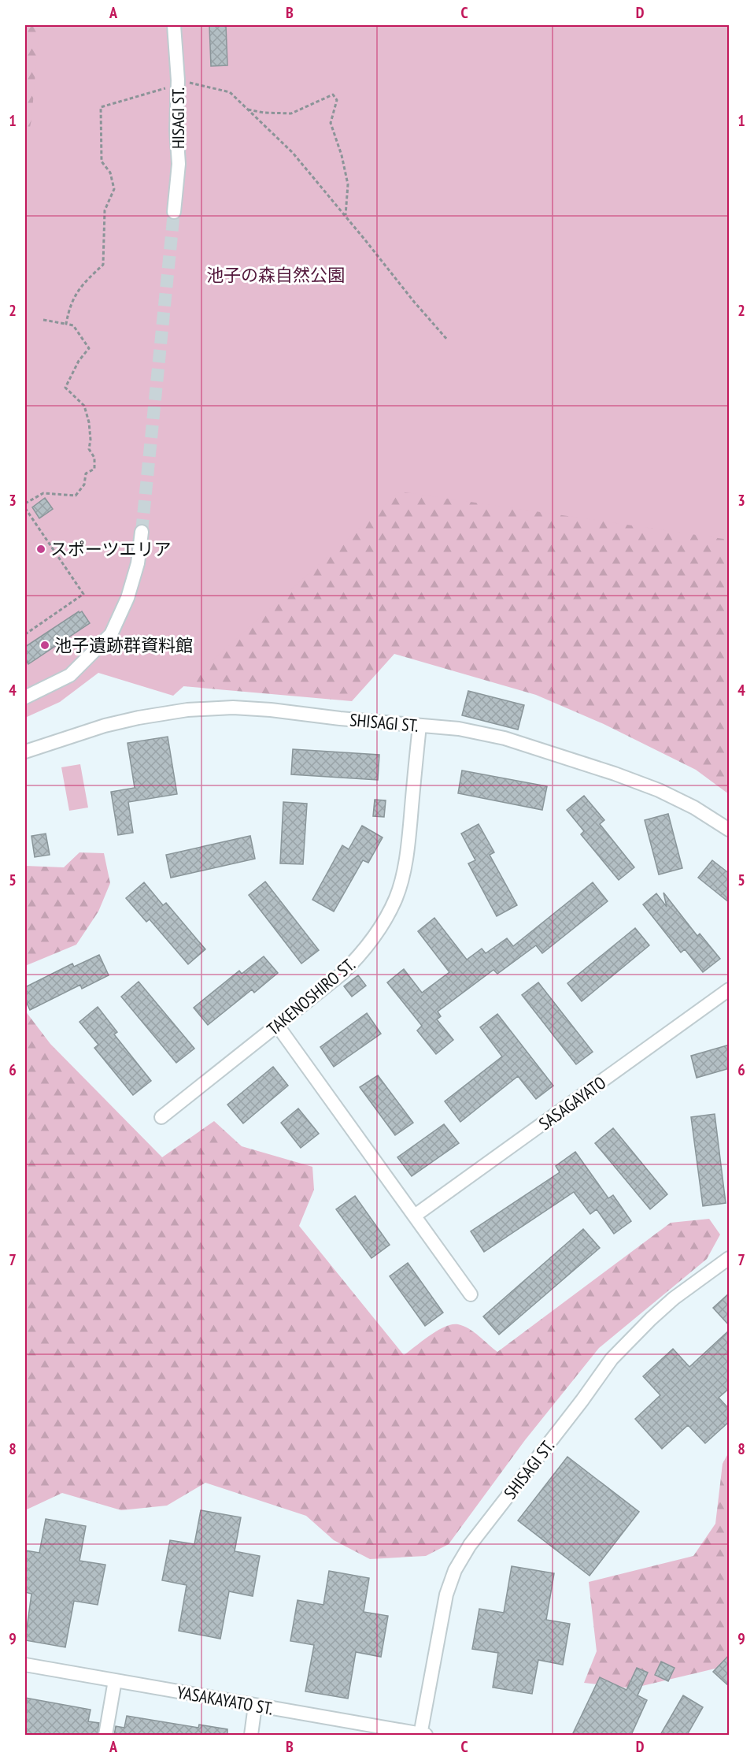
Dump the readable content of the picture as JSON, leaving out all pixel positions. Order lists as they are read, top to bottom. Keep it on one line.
{"streets":{"lane":["HISAGI ST.","SHISAGI ST.","TAKENOSHIRO ST.","SASAGAYATO","YASAKAYATO ST."]},"crossings":[["SHISAGI ST.","TAKENOSHIRO ST."],["SHISAGI ST.","YASAKAYATO ST."]],"parks":["池子の森自然公園"],"places":["スポーツエリア","池子遺跡群資料館"],"grid":{"columns":["A","B","C","D"],"rows":["1","2","3","4","5","6","7","8","9"]}}
